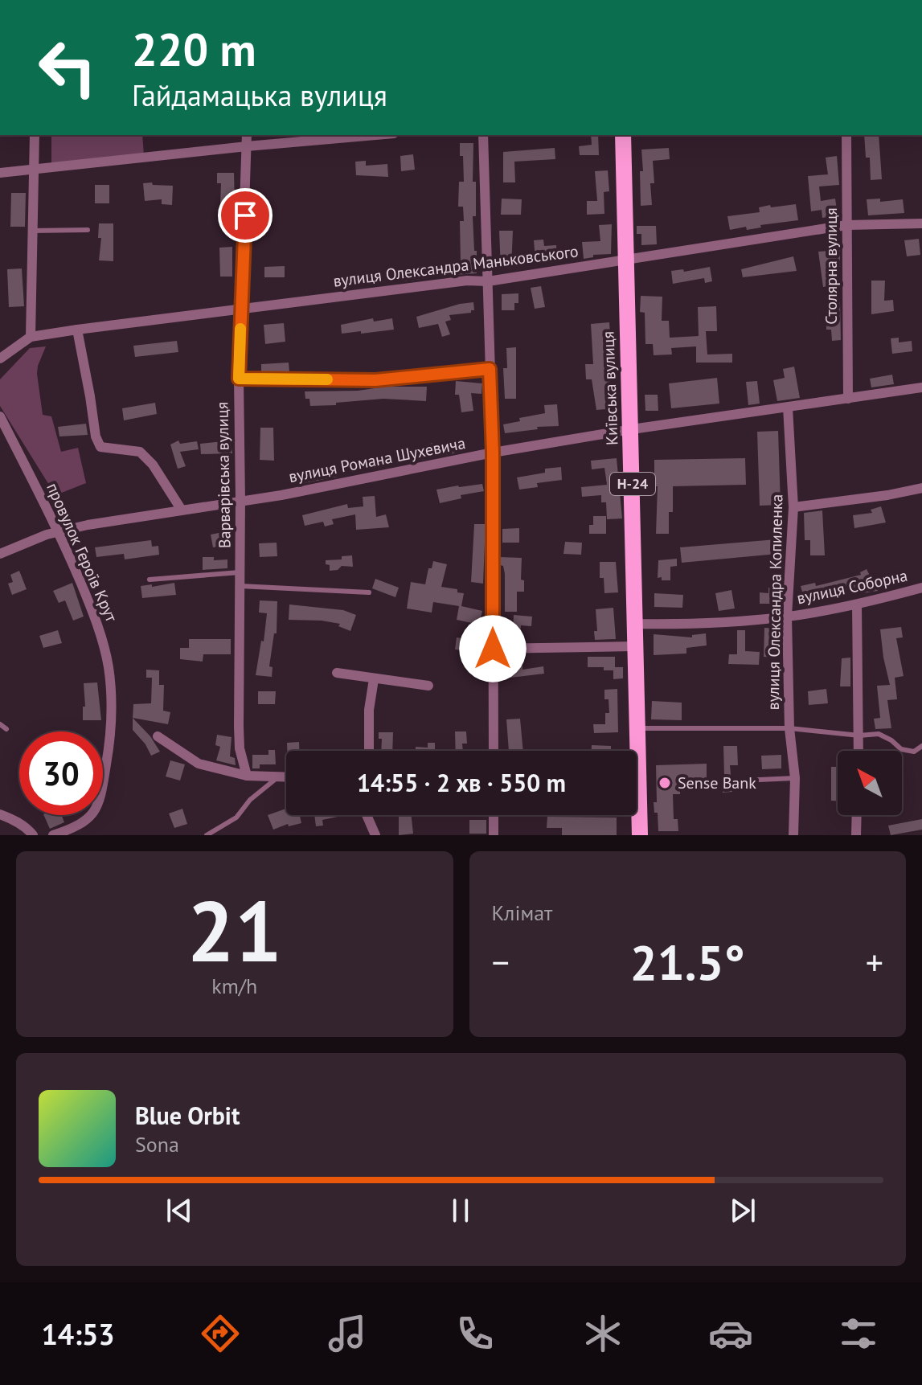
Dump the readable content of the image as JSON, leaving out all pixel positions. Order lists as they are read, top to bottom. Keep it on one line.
{"streets":{"main road":["Київська вулиця","Н-24"],"street":["вулиця Олександра Маньковського","Столярна вулиця","вулиця Романа Шухевича","Варварівська вулиця","провулок Героїв Крут","вулиця Соборна","вулиця Олександра Копиленка"]},"crossings":[["вулиця Олександра Маньковського","Столярна вулиця"],["вулиця Олександра Маньковського","Київська вулиця"],["вулиця Олександра Маньковського","Варварівська вулиця"],["Столярна вулиця","вулиця Романа Шухевича"],["Київська вулиця","вулиця Романа Шухевича"],["Київська вулиця","вулиця Соборна"],["вулиця Романа Шухевича","Варварівська вулиця"],["вулиця Романа Шухевича","провулок Героїв Крут"],["вулиця Романа Шухевича","вулиця Олександра Копиленка"],["вулиця Соборна","вулиця Олександра Копиленка"]],"places":["Sense Bank"],"north":"top left","page":{"turn":["220 m","Гайдамацька вулиця"],"limit":"30","trip":"14:55 · 2 хв · 550 m","tile":[["21","km/h"],"Клімат"],"heat":["−","21.5°","+"],"song":["Blue Orbit","Sona"],"tabs":"14:53"}}
